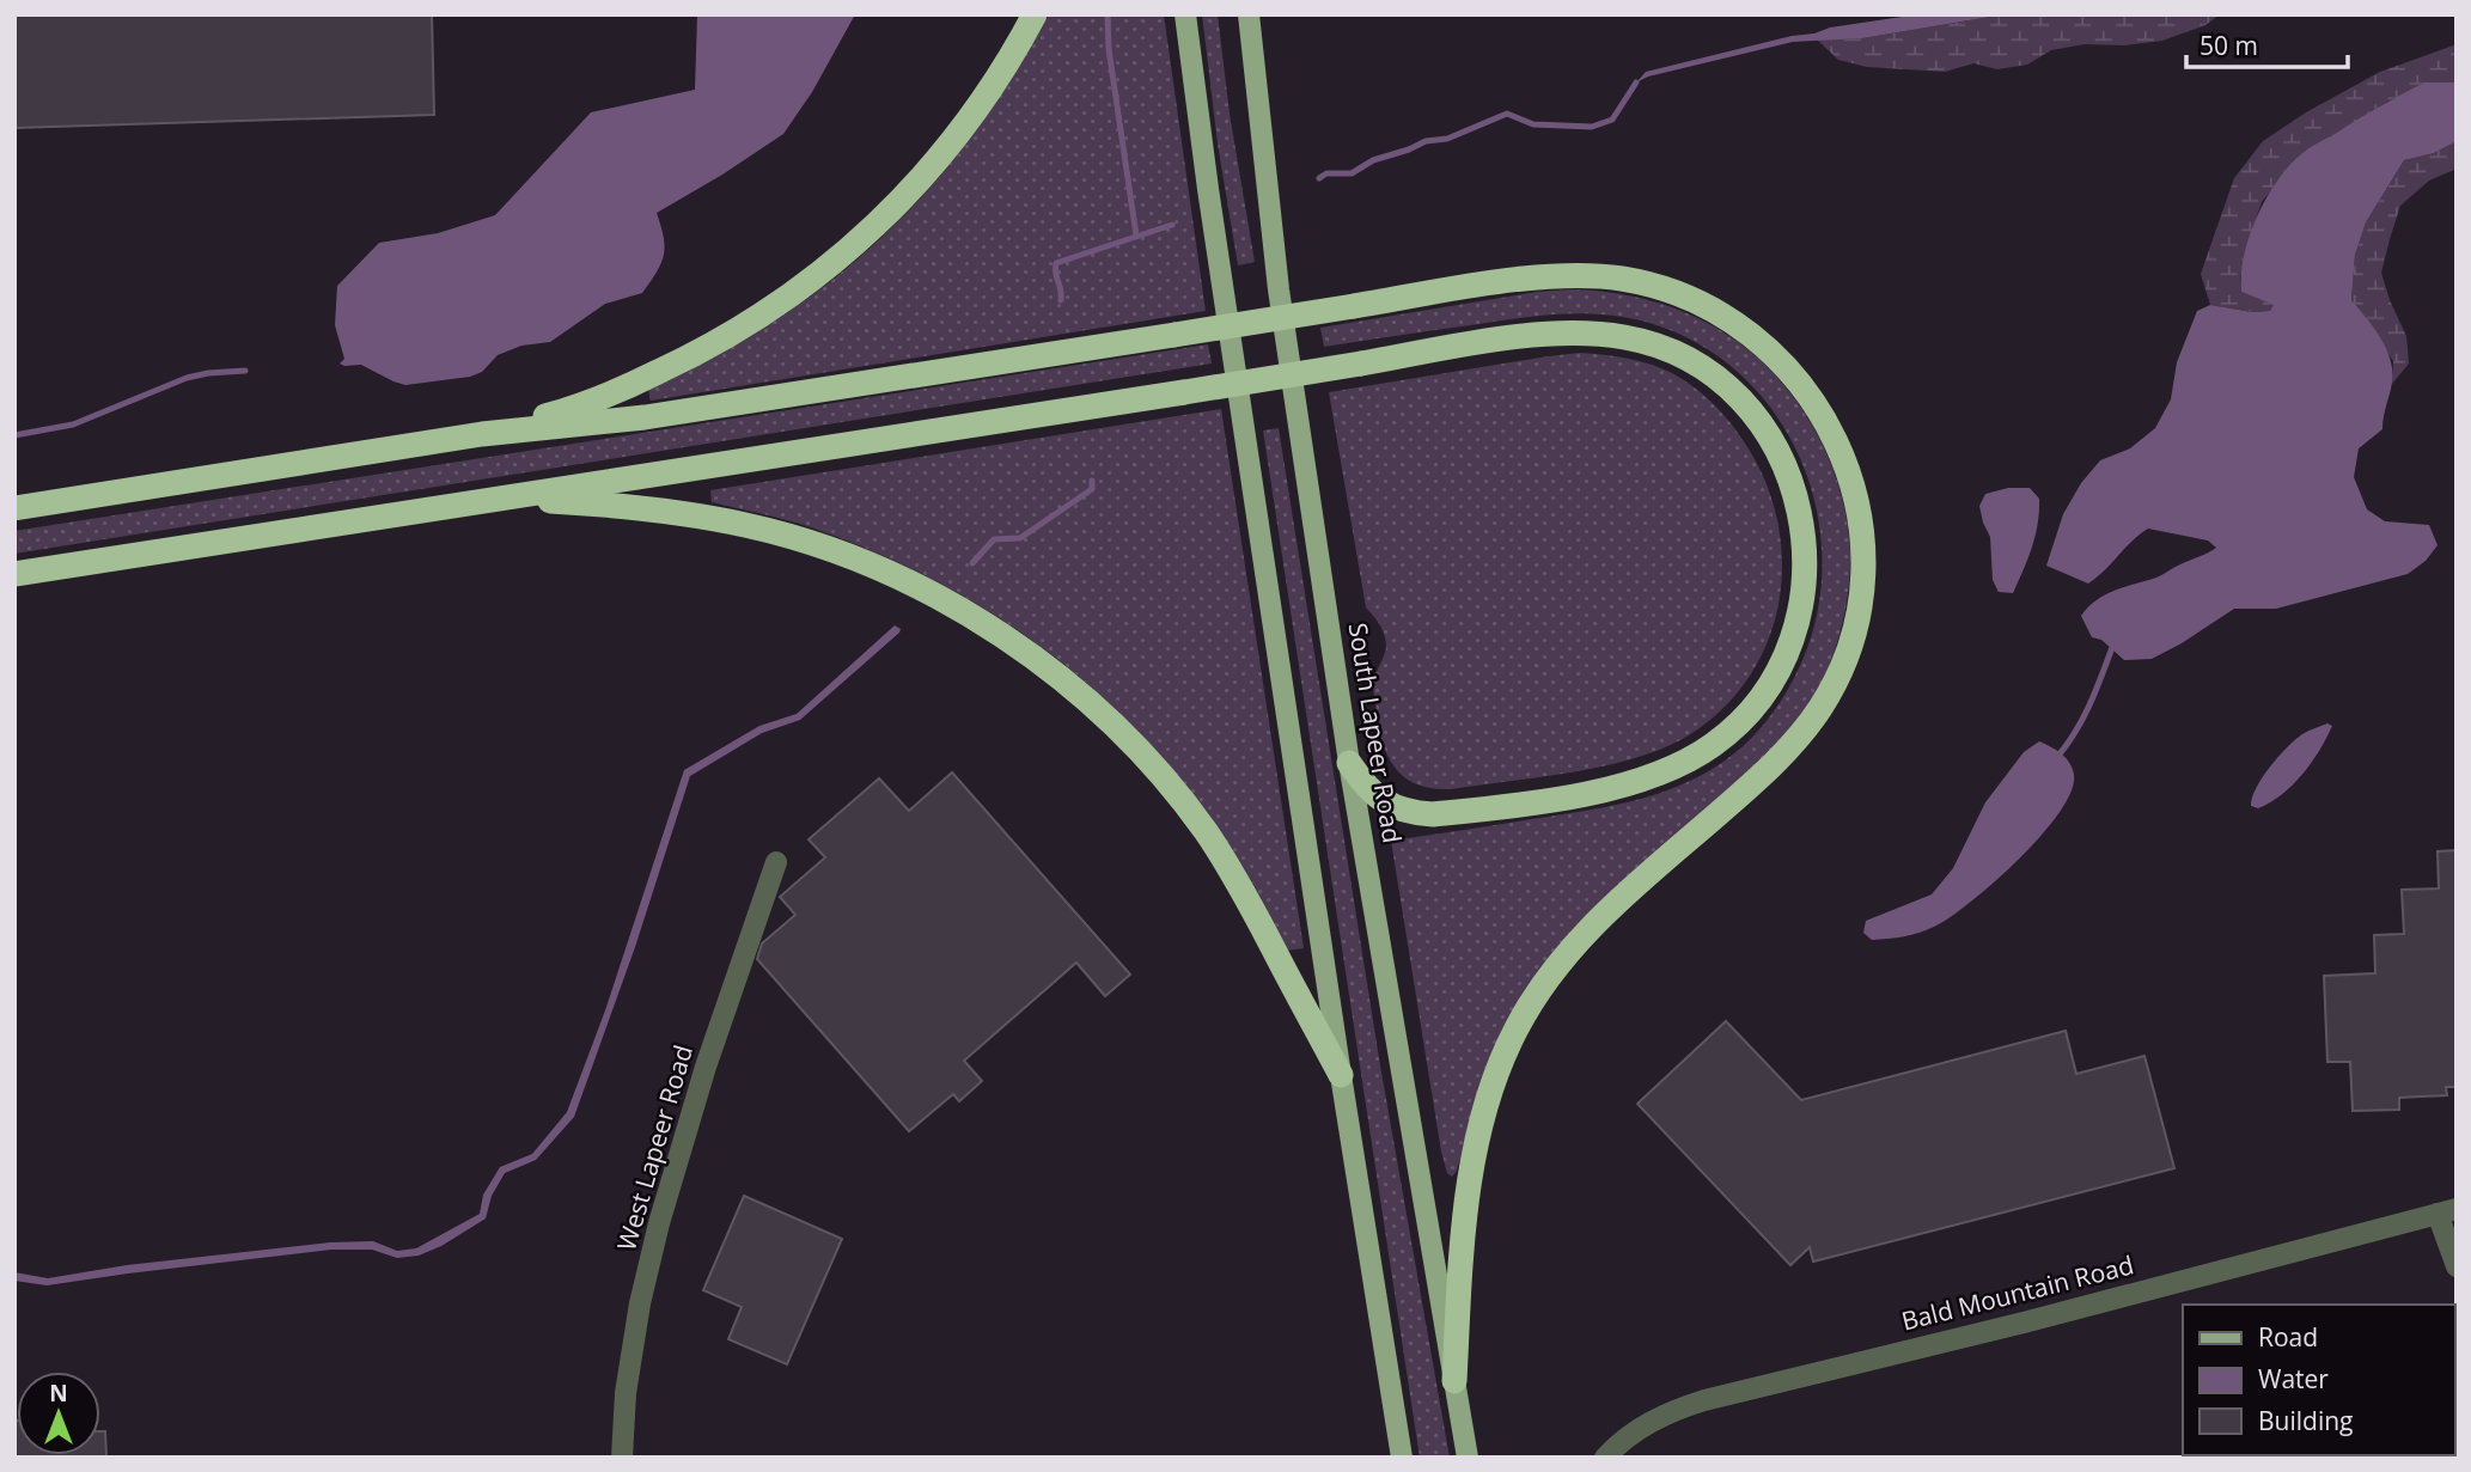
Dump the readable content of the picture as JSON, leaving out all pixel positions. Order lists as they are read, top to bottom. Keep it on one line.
{"streets":{"main road":["South Lapeer Road"],"street":["West Lapeer Road","Bald Mountain Road"]},"legend":["Road","Water","Building"],"scale_bar":"50 m","north":"top"}
